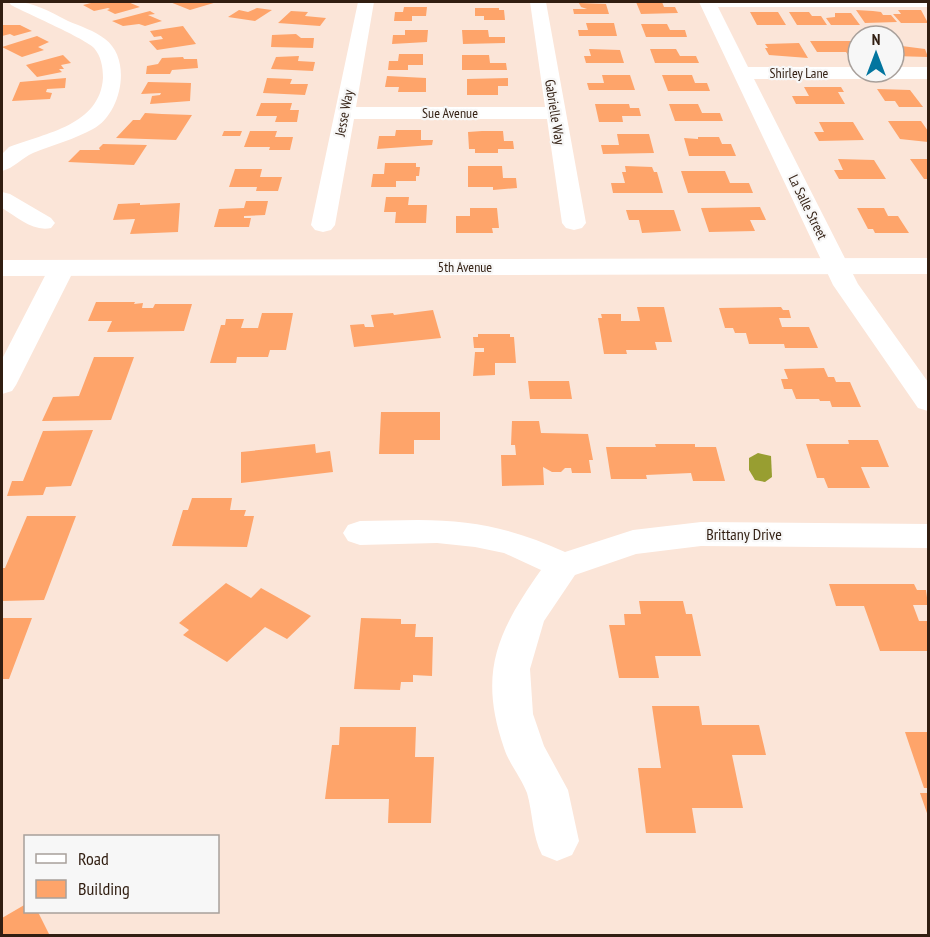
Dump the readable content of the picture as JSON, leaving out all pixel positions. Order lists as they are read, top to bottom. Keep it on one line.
{"streets":{"main road":["5th Avenue"],"street":["Shirley Lane","Gabrielle Way","Jesse Way","Sue Avenue","La Salle Street","Brittany Drive"]},"crossings":[["Shirley Lane","La Salle Street"],["Gabrielle Way","Sue Avenue"],["Jesse Way","Sue Avenue"],["La Salle Street","5th Avenue"]],"legend":["Road","Building"],"north":"top"}
